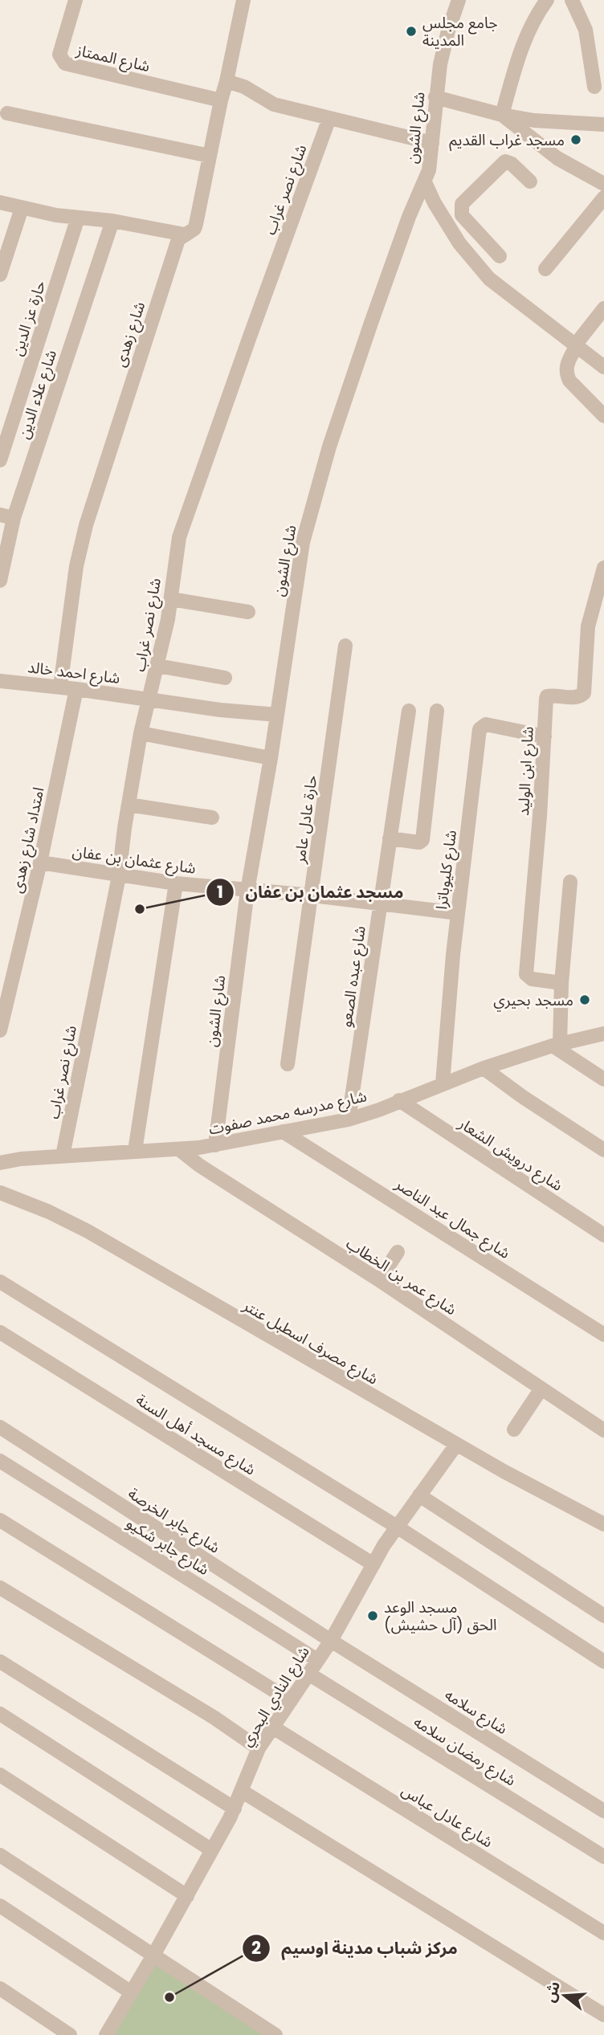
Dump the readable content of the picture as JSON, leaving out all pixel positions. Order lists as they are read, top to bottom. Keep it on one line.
{"streets":{"street":["شارع الممتاز","شارع الشون","شارع نصر غراب","حارة عز الدين","شارع زهدى","شارع علاء الدين","شارع احمد خالد","شارع ابن الوليد","حارة عادل عامر","امتداد شارع زهدى","شارع عثمان بن عفان","شارع كليوباترا","شارع عبده الصعو","شارع مدرسه محمد صفوت","شارع درويش الشعار","شارع جمال عبد الناصر","شارع عمر بن الخطاب","شارع مصرف اسطبل عنتر","شارع مسجد أهل السنة","شارع جابر الخرصة","شارع جابر شكيو","شارع النادي البحري","شارع سلامه","شارع رمضان سلامه","شارع عادل عباس"]},"crossings":[["شارع الممتاز","شارع زهدى"],["شارع الشون","شارع احمد خالد"],["شارع الشون","شارع عثمان بن عفان"],["شارع الشون","شارع مدرسه محمد صفوت"],["شارع نصر غراب","شارع احمد خالد"],["شارع نصر غراب","شارع عثمان بن عفان"],["شارع نصر غراب","شارع مدرسه محمد صفوت"],["شارع زهدى","شارع احمد خالد"],["شارع احمد خالد","امتداد شارع زهدى"],["شارع ابن الوليد","شارع كليوباترا"],["حارة عادل عامر","شارع عثمان بن عفان"],["امتداد شارع زهدى","شارع عثمان بن عفان"],["شارع عثمان بن عفان","شارع كليوباترا"],["شارع عثمان بن عفان","شارع عبده الصعو"],["شارع كليوباترا","شارع مدرسه محمد صفوت"],["شارع عبده الصعو","شارع مدرسه محمد صفوت"],["شارع مدرسه محمد صفوت","شارع درويش الشعار"],["شارع مدرسه محمد صفوت","شارع جمال عبد الناصر"],["شارع مدرسه محمد صفوت","شارع عمر بن الخطاب"],["شارع مصرف اسطبل عنتر","شارع النادي البحري"],["شارع مسجد أهل السنة","شارع النادي البحري"],["شارع جابر الخرصة","شارع النادي البحري"],["شارع جابر الخرصة","شارع سلامه"],["شارع جابر شكيو","شارع النادي البحري"],["شارع النادي البحري","شارع سلامه"],["شارع النادي البحري","شارع رمضان سلامه"],["شارع النادي البحري","شارع عادل عباس"]],"places":["جامع مجلس المدينة","مسجد غراب القديم","مسجد عثمان بن عفان","مسجد بحيري","مسجد الوعد الحق (آل حشيش)","مركز شباب مدينة اوسيم"],"north":"left"}
